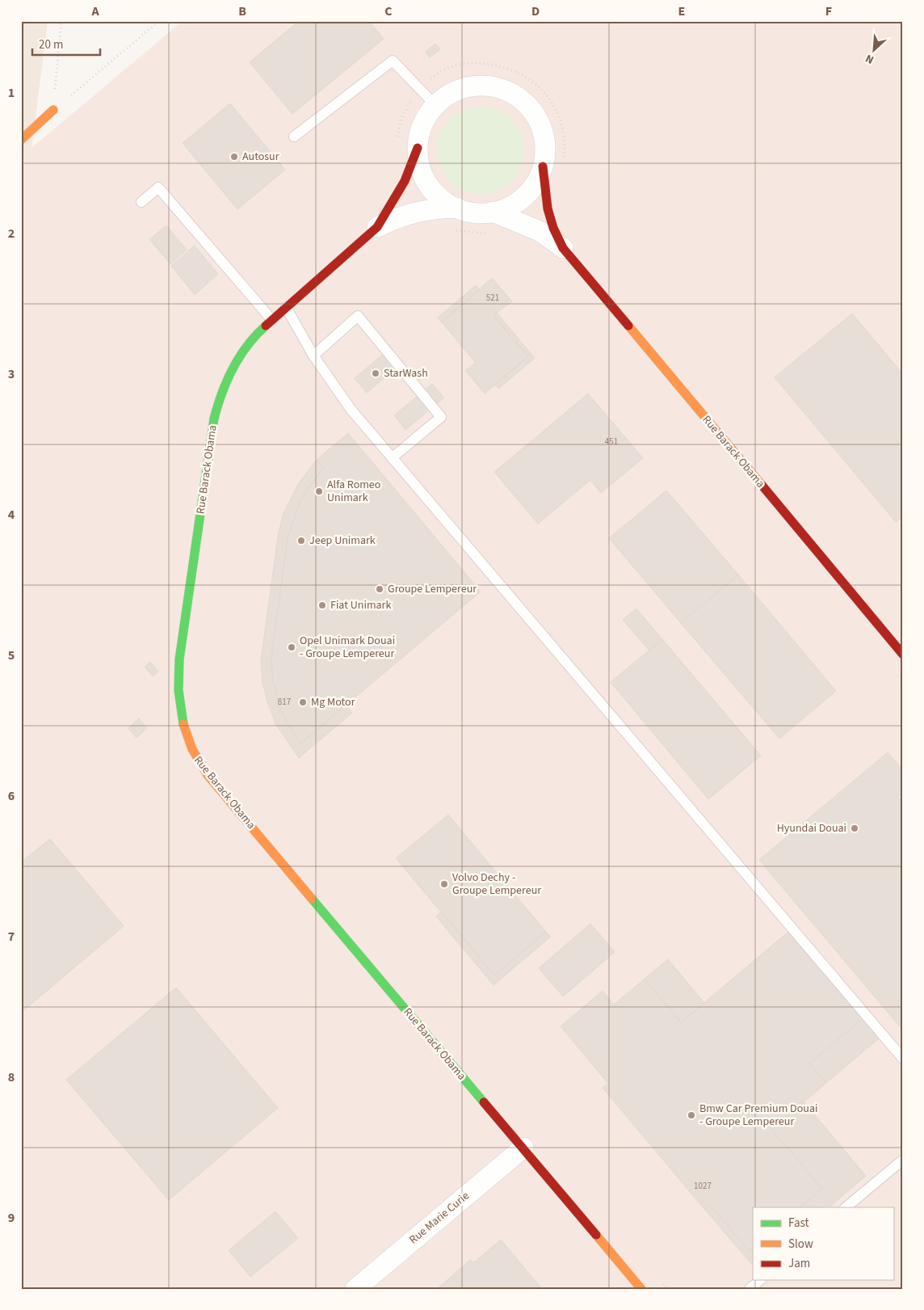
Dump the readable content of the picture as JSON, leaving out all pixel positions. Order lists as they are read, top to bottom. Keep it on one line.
{"streets":{"street":["Rue Barack Obama","Rue Marie Curie"]},"crossings":[["Rue Barack Obama","Rue Marie Curie"]],"places":["Autosur","StarWash","Alfa Romeo Unimark","Jeep Unimark","Groupe Lempereur","Fiat Unimark","Opel Unimark Douai - Groupe Lempereur","Mg Motor","Hyundai Douai","Volvo Dechy - Groupe Lempereur","Bmw Car Premium Douai - Groupe Lempereur"],"house_numbers":["521","451","817","1027"],"legend":["Fast","Slow","Jam"],"scale_bar":"20 m","north":"bottom left","grid":{"columns":["A","B","C","D","E","F"],"rows":["1","2","3","4","5","6","7","8","9"]}}
